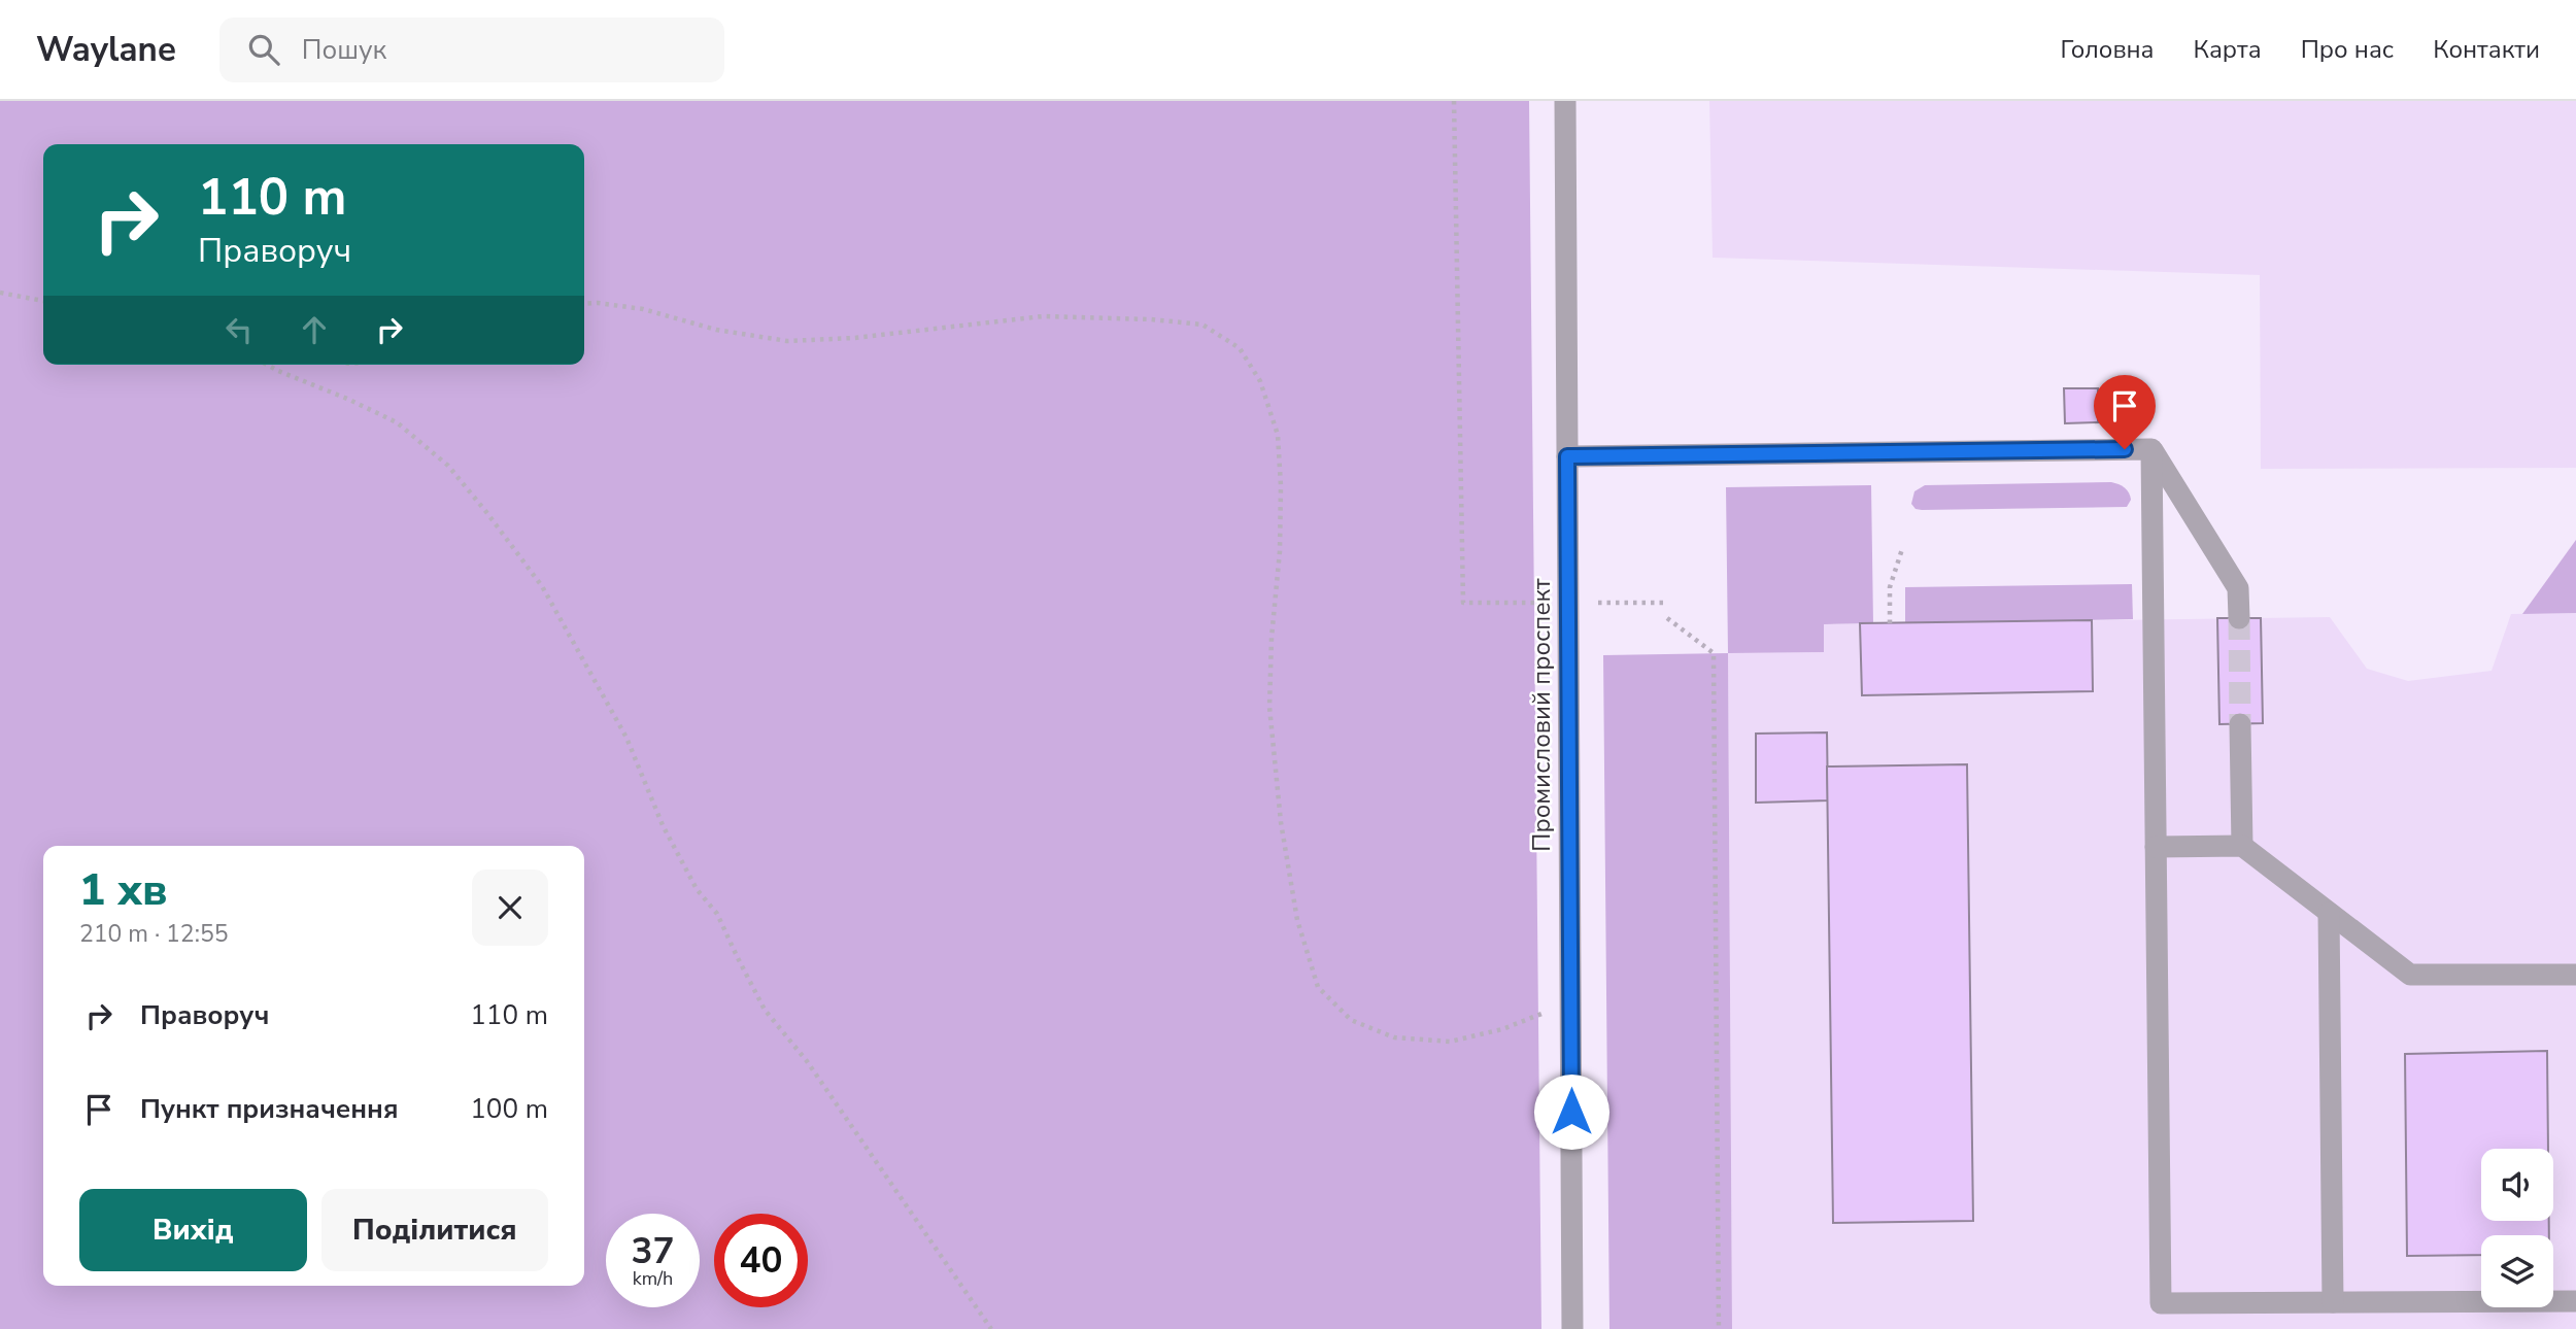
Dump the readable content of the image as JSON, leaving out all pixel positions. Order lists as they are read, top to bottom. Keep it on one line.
{"streets":{"street":["Промисловий проспект"]},"page":{"header":"Waylane","search":"Пошук","nav":["Головна","Карта","Про нас","Контакти"],"turn":["110 m","Праворуч"],"heading":["1 хв","210 m · 12:55"],"list":[{"name":"Праворуч","value":"110 m"},{"name":"Пункт призначення","value":"100 m"}],"buttons":["Вихід","Поділитися"],"speed":"37 km/h","limit":"40"}}
